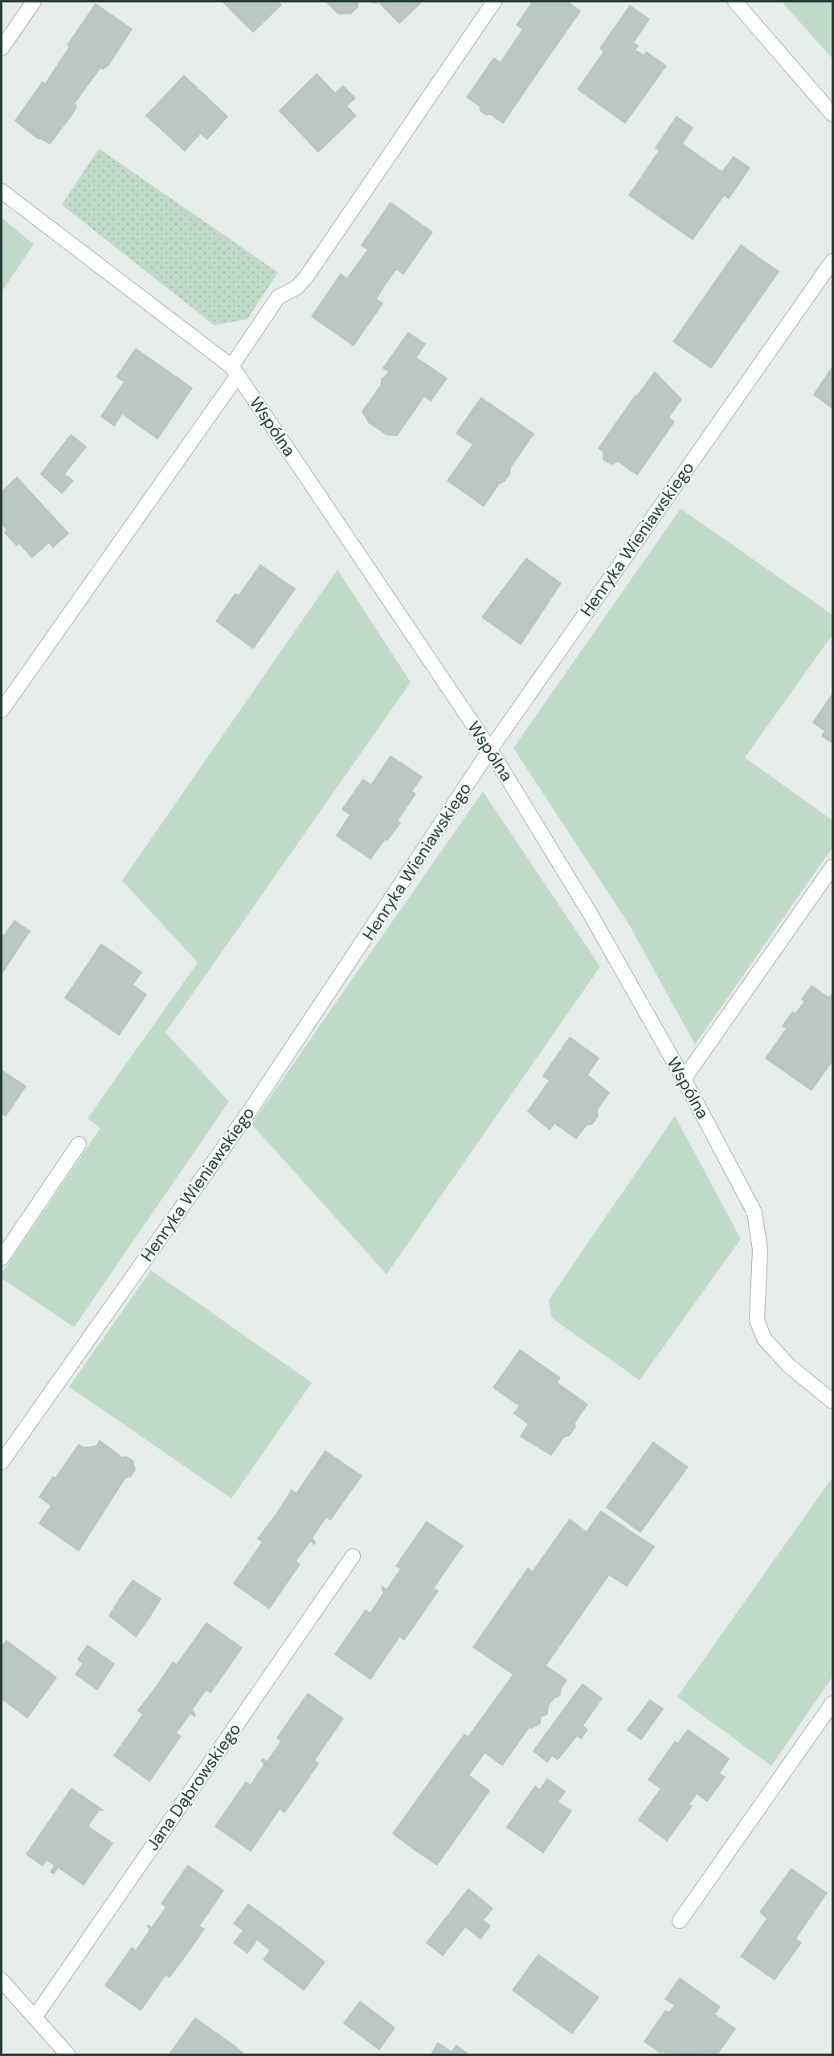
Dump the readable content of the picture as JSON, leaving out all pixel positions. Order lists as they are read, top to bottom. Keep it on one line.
{"streets":{"street":["Wspólna","Henryka Wieniawskiego","Jana Dąbrowskiego"]},"crossings":[["Wspólna","Henryka Wieniawskiego"]]}
